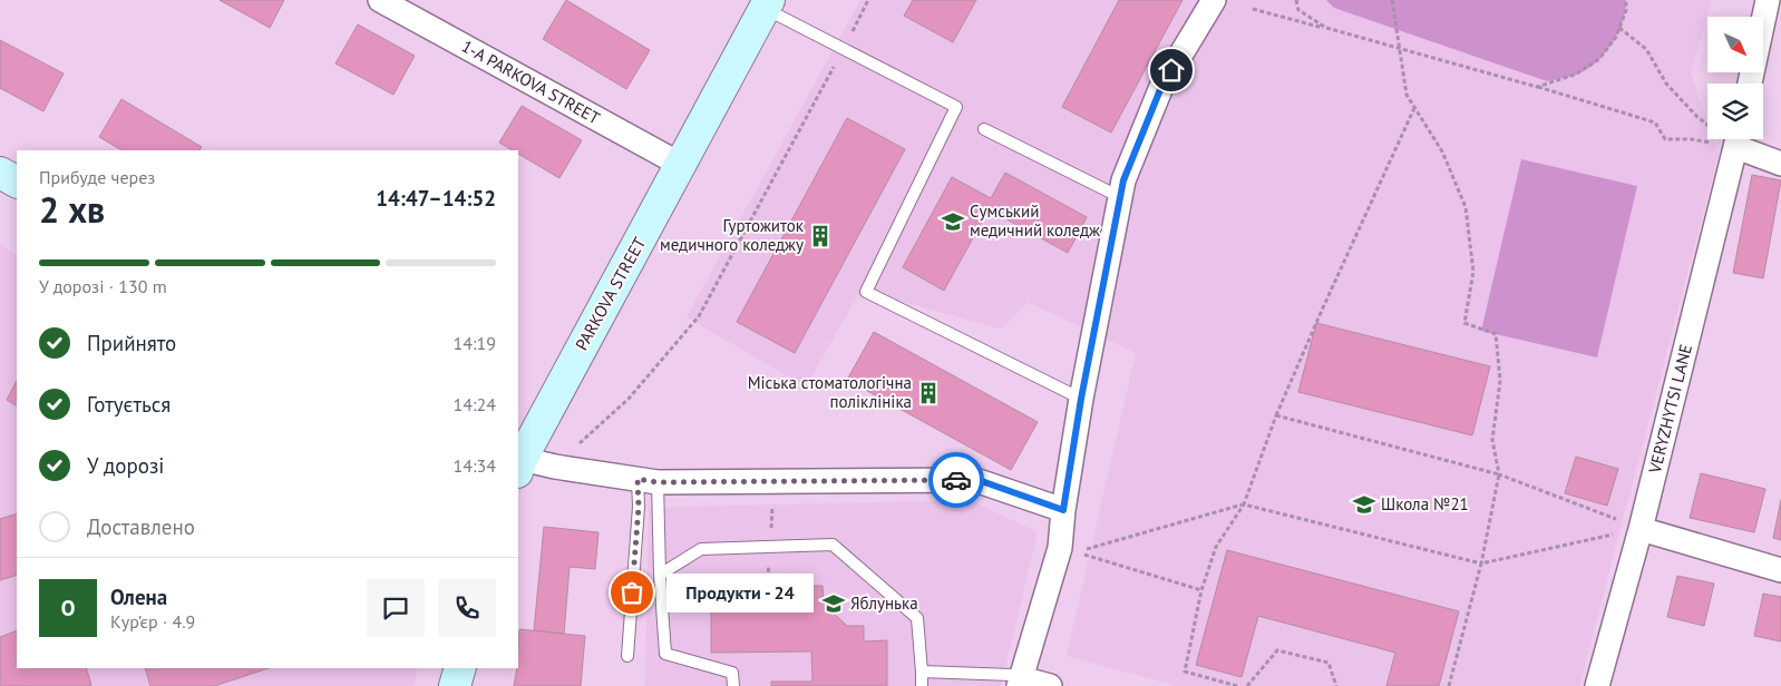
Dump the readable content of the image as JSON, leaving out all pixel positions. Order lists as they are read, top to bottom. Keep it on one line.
{"streets":{"street":["1-A PARKOVA STREET","PARKOVA STREET","VERYZHYTSI LANE"]},"crossings":[["1-A PARKOVA STREET","PARKOVA STREET"]],"places":{"school or university":["Сумський медичний коледж","Школа №21","Яблунька"],"building":["Гуртожиток медичного коледжу","Міська стоматологічна поліклініка"],"other":["Продукти - 24"]},"north":"bottom right","page":{"heading":["2 хв","Прибуде через","14:47–14:52"],"panel":["Олена","Кур’єр · 4.9"],"bar":"У дорозі · 130 m","list":[["Прийнято","14:19"],["Готується","14:24"],["У дорозі","14:34"],"Доставлено"],"bubble":"Продукти - 24","round":"О"}}
